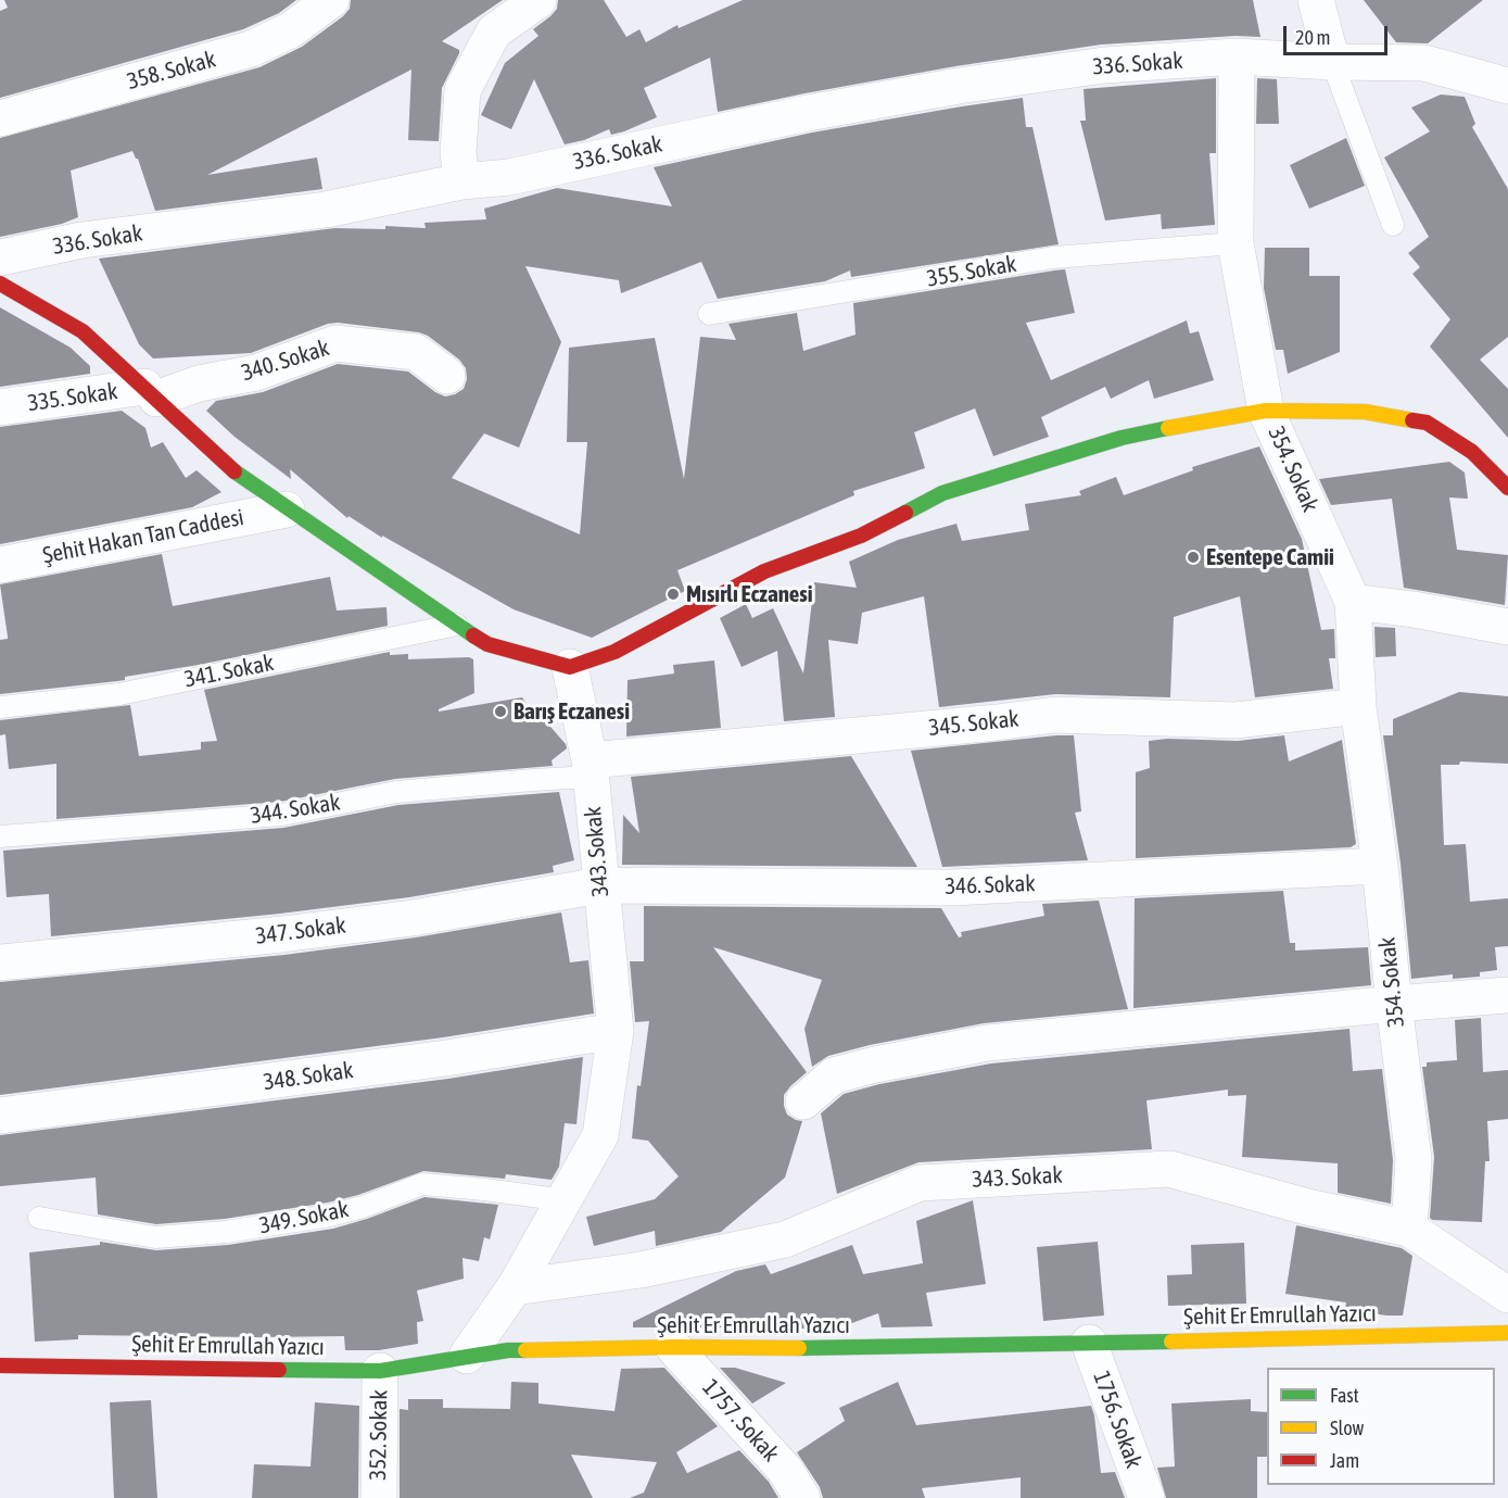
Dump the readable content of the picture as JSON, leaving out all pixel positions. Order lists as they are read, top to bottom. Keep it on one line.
{"streets":{"street":["336. Sokak","358. Sokak","340. Sokak","335. Sokak","354. Sokak","Şehit Hakan Tan Caddesi","345. Sokak","343. Sokak","346. Sokak","347. Sokak","348. Sokak","Şehit Er Emrullah Yazıcı","1756. Sokak","1757. Sokak","352. Sokak"],"lane":["355. Sokak","341. Sokak","344. Sokak","349. Sokak"]},"crossings":[["336. Sokak","354. Sokak"],["355. Sokak","354. Sokak"],["340. Sokak","335. Sokak"],["354. Sokak","345. Sokak"],["354. Sokak","343. Sokak"],["354. Sokak","346. Sokak"],["345. Sokak","344. Sokak"],["345. Sokak","343. Sokak"],["344. Sokak","343. Sokak"],["343. Sokak","346. Sokak"],["343. Sokak","347. Sokak"],["343. Sokak","348. Sokak"],["343. Sokak","349. Sokak"],["343. Sokak","Şehit Er Emrullah Yazıcı"],["346. Sokak","347. Sokak"],["Şehit Er Emrullah Yazıcı","1756. Sokak"],["Şehit Er Emrullah Yazıcı","1757. Sokak"],["Şehit Er Emrullah Yazıcı","352. Sokak"]],"places":["Esentepe Camii","Mısırlı Eczanesi","Barış Eczanesi"],"legend":["Fast","Slow","Jam"],"scale_bar":"20 m"}
